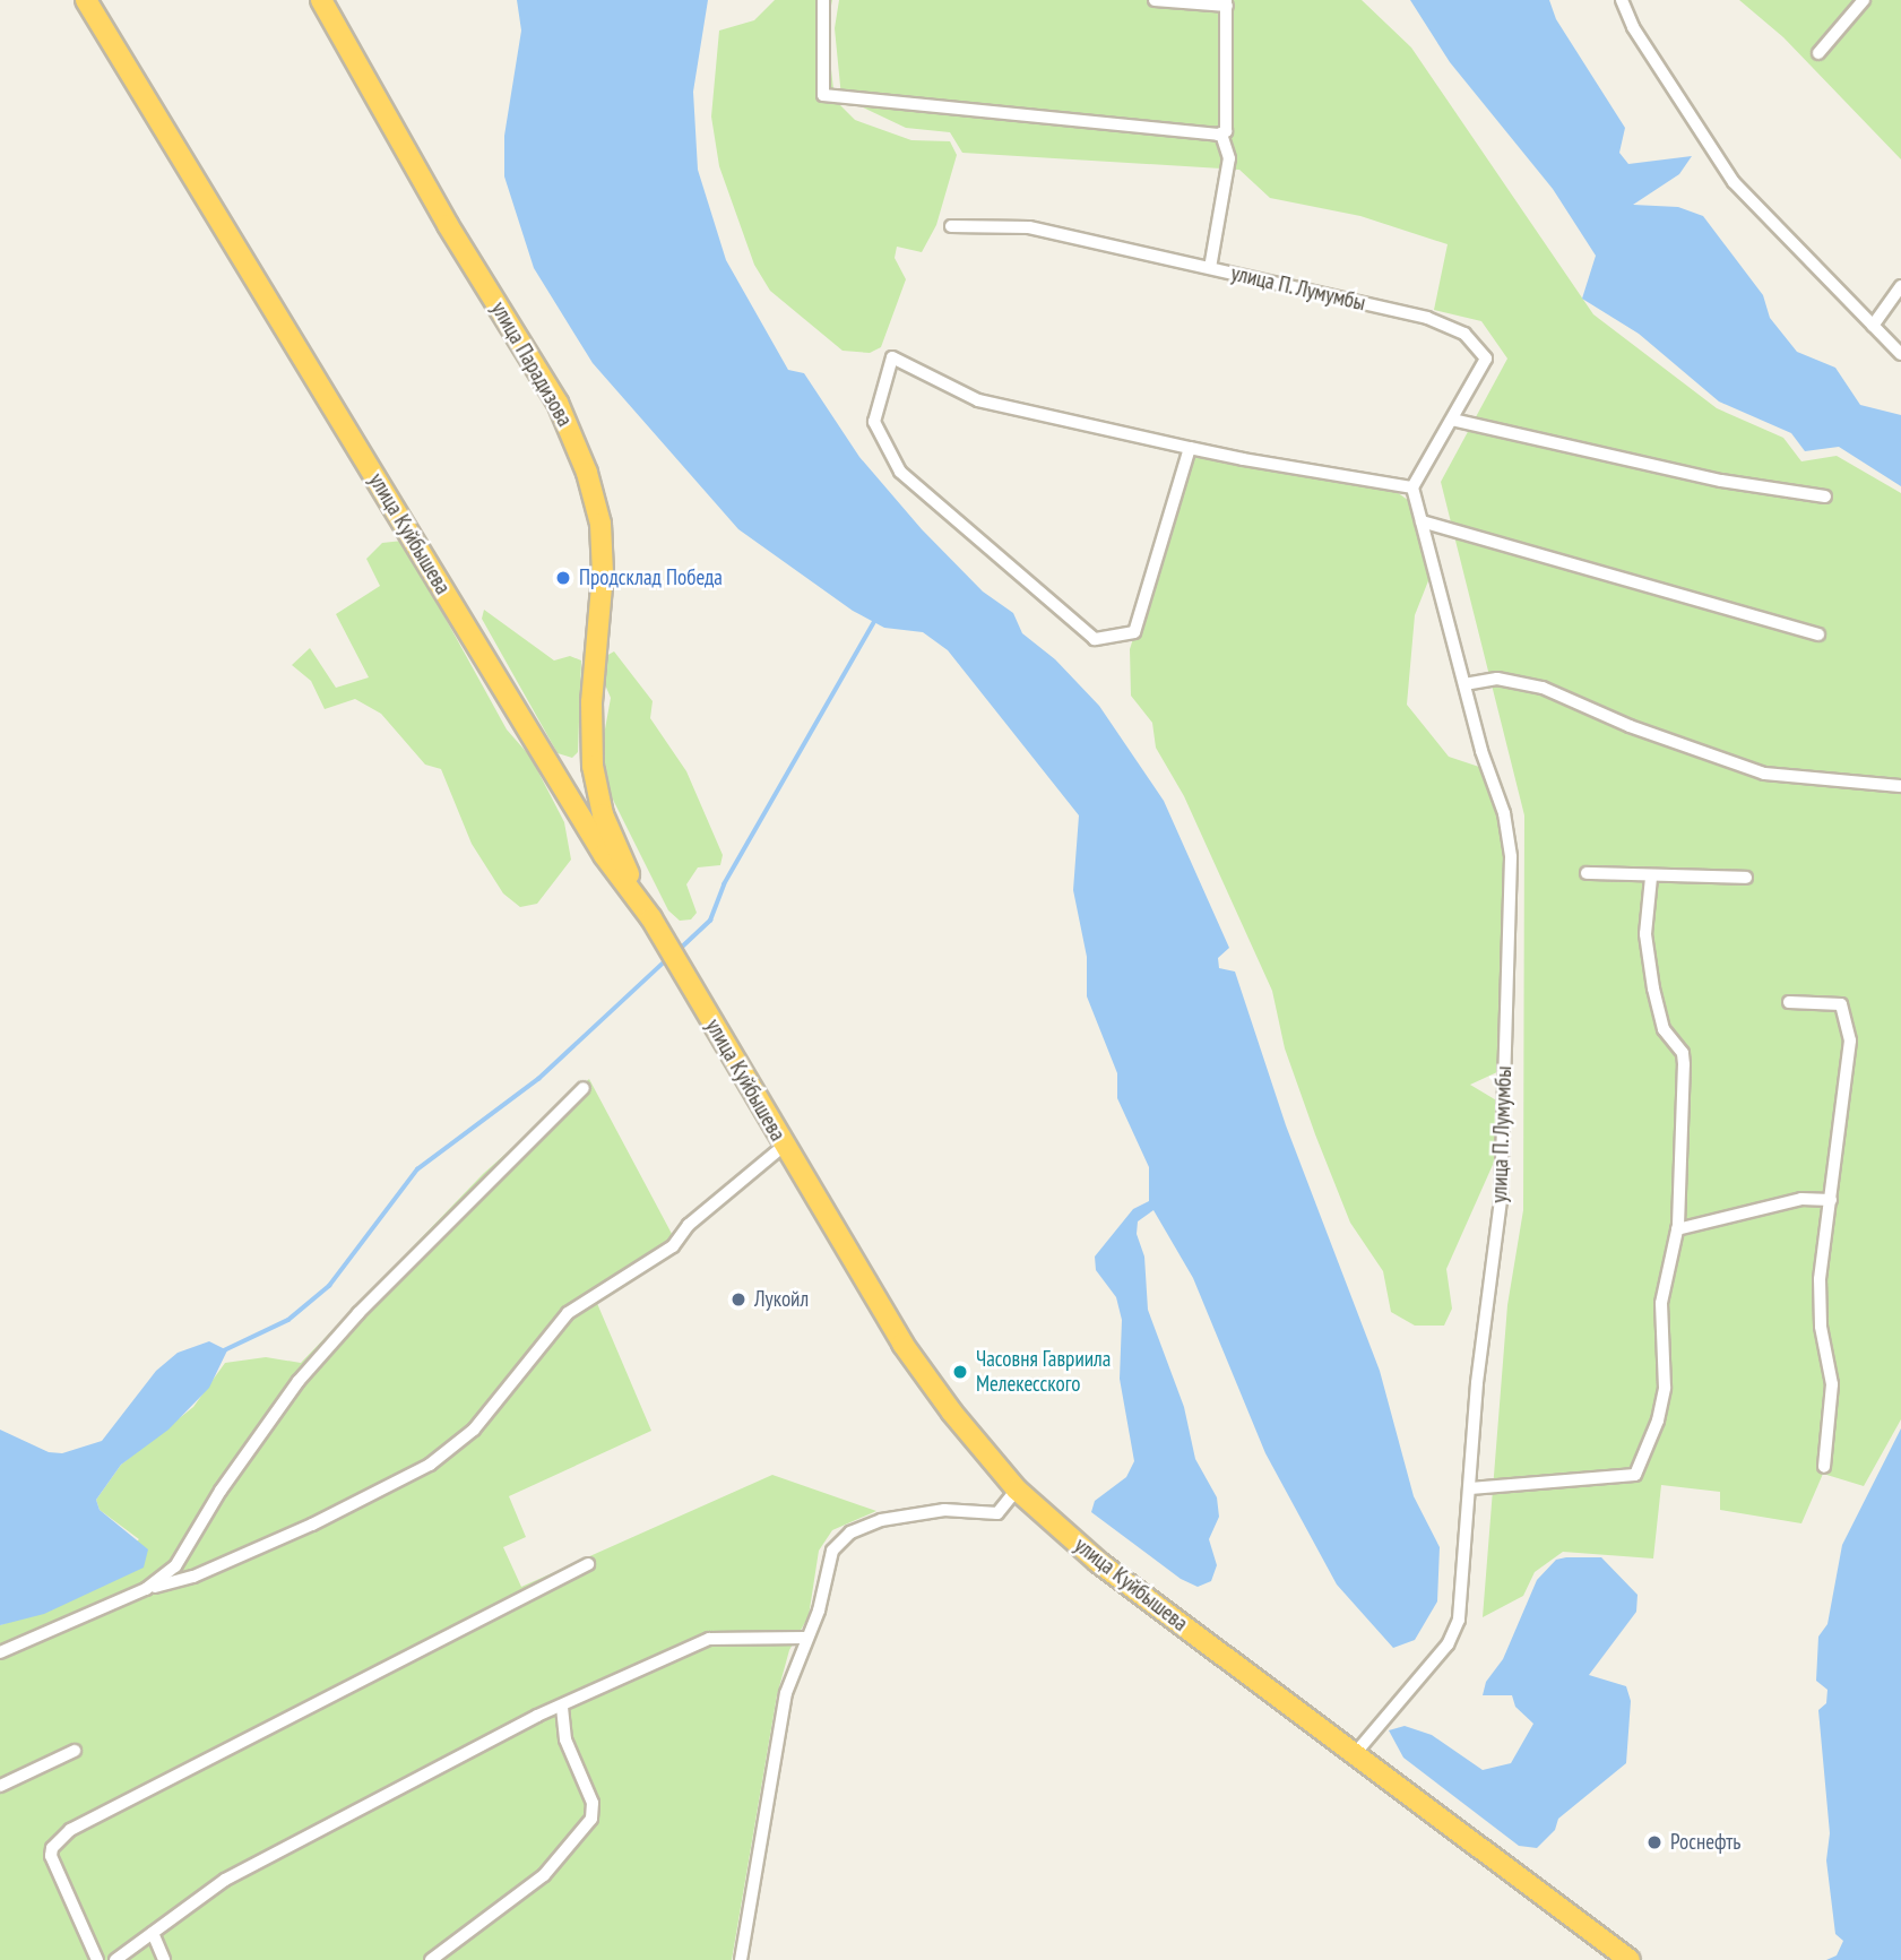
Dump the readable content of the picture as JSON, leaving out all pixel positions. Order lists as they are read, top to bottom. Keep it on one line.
{"streets":{"highway":["улица Парадизова","улица Куйбышева"],"street":["улица П. Лумумбы"]},"crossings":[["улица П. Лумумбы","улица Куйбышева"],["улица Парадизова","улица Куйбышева"]],"places":["Продсклад Победа","Лукойл","Часовня Гавриила Мелекесского","Роснефть"]}
